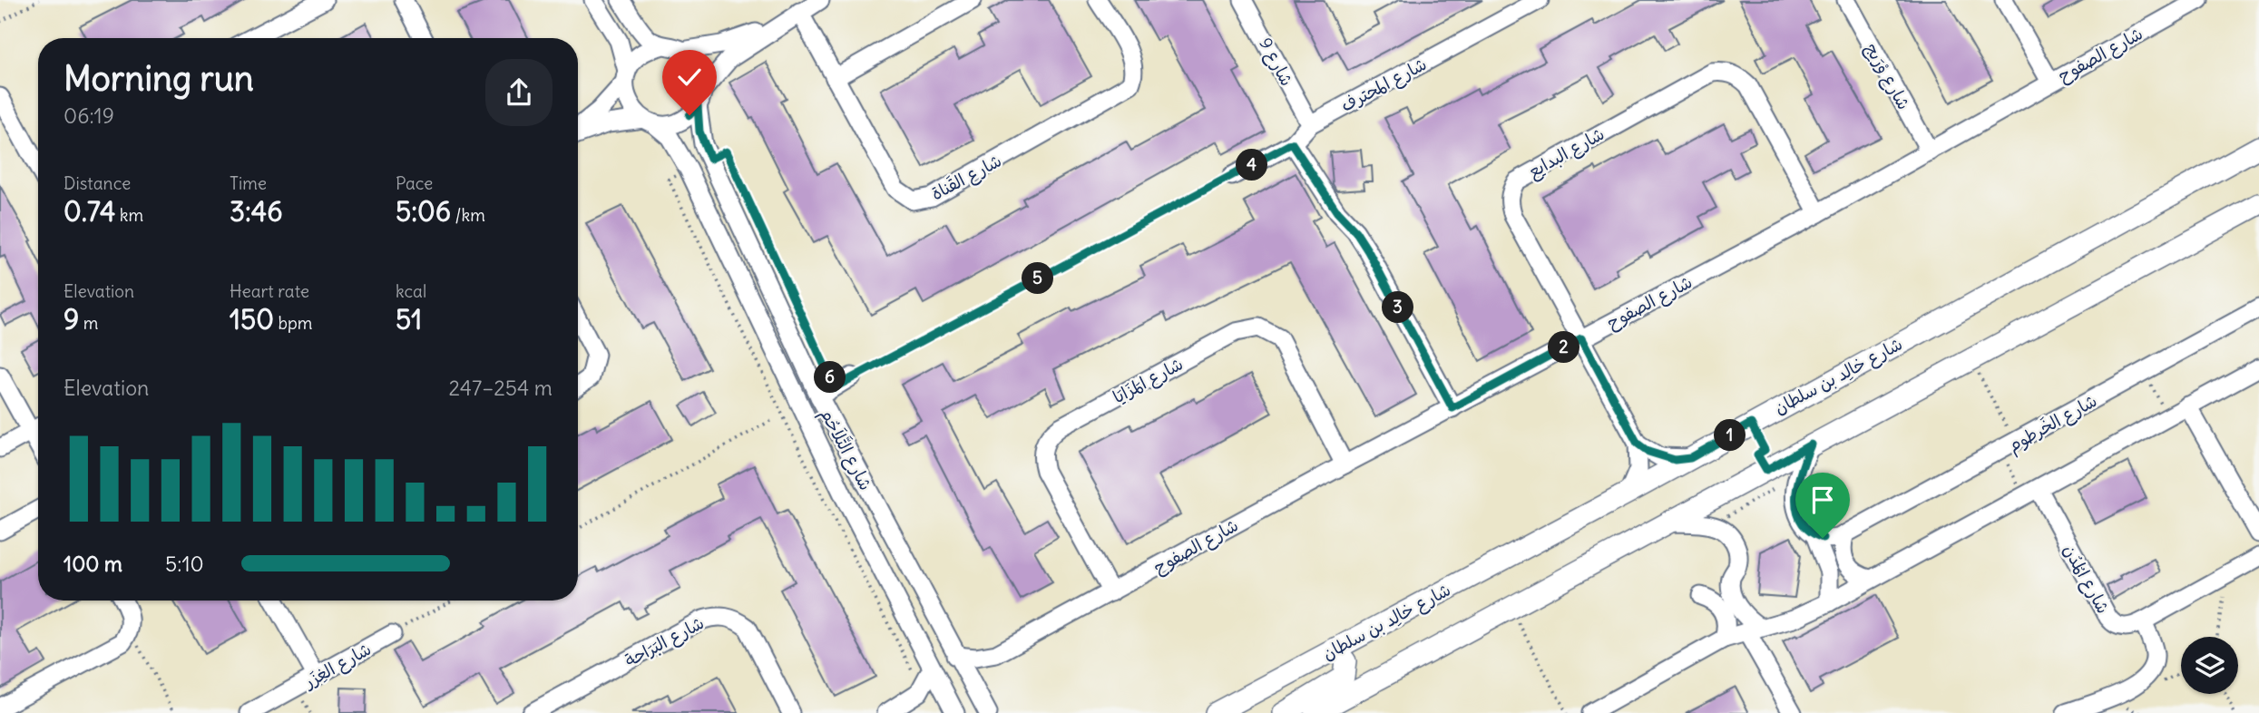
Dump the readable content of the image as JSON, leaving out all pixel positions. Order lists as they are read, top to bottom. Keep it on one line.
{"streets":{"main road":["شارع خالِد بن سلطان"],"street":["شارع الصفوح","شارع 9","شارع وْرَيج","شارع المحترف","شارع البدايع","شارع القَناة","شارع المَزَايَا","شارع الخَرطوم","شارع التَّلاَحُم","شارع المُدُن","شارع البَرَاحة","شارع الغِزَر"]},"crossings":[["شارع الصفوح","شارع وْرَيج"],["شارع الصفوح","شارع البدايع"],["شارع الصفوح","شارع المَزَايَا"],["شارع الصفوح","شارع التَّلاَحُم"],["شارع 9","شارع المحترف"]],"page":{"heading":["Morning run","06:19"],"stats":[["Distance","0.74 km"],["Time","3:46"],["Pace","5:06 /km"],["Elevation","9 m"],["Heart rate","150 bpm"],["kcal","51"]],"pins":["4","5","3","2","6","1"],"chart":["Elevation","247–254 m"],"list":[{"name":"100 m","note":"5:10"}]}}
